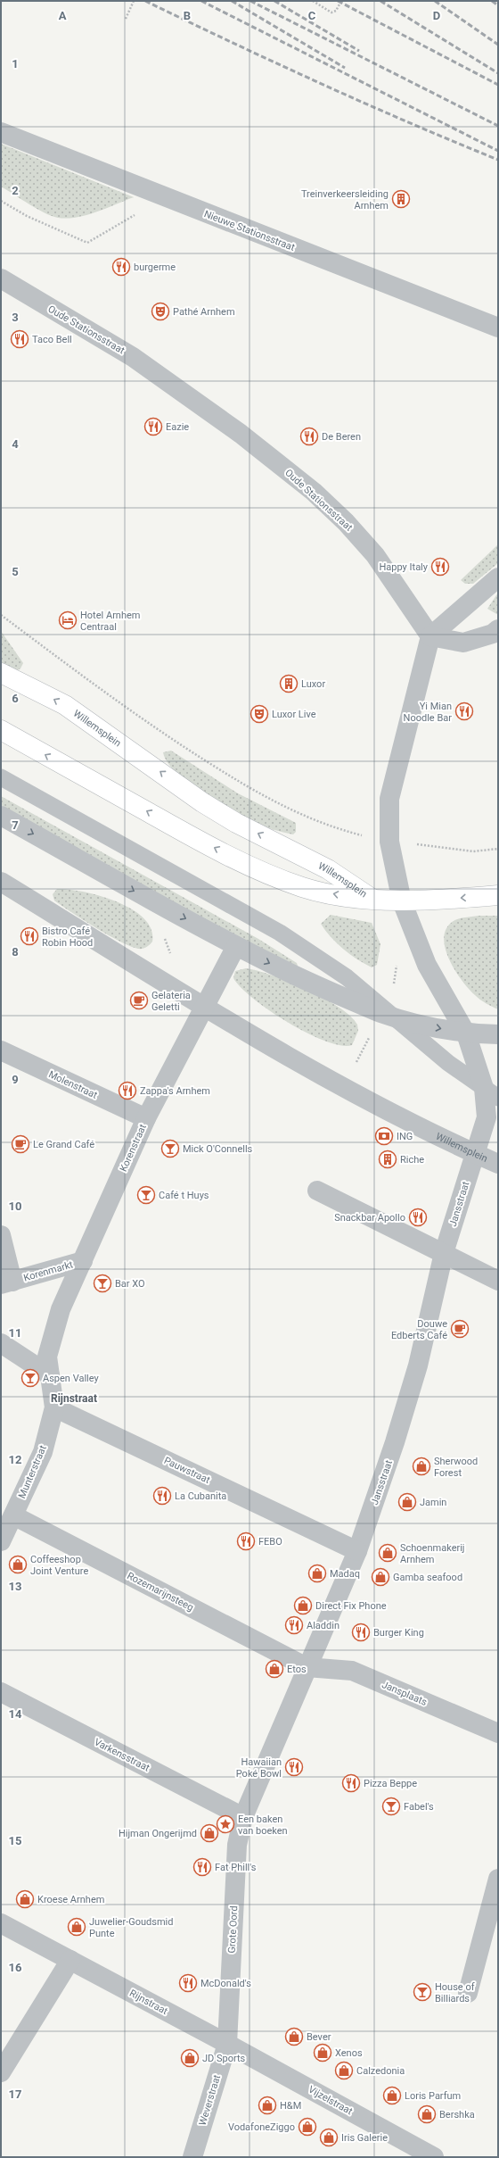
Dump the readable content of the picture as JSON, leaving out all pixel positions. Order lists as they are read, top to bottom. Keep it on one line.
{"streets":{"main road":["Willemsplein"],"street":["Nieuwe Stationsstraat","Oude Stationsstraat","Molenstraat","Korenstraat","Jansstraat","Korenmarkt","Pauwstraat","Munterstraat","Rozemarijnsteeg","Jansplaats","Varkensstraat","Grote Oord","Rijnstraat","Weverstraat","Vijzelstraat"]},"crossings":[["Willemsplein","Korenstraat"],["Willemsplein","Jansstraat"],["Molenstraat","Korenstraat"],["Korenstraat","Korenmarkt"],["Korenstraat","Munterstraat"],["Jansstraat","Pauwstraat"],["Jansstraat","Rozemarijnsteeg"],["Jansstraat","Jansplaats"],["Jansstraat","Varkensstraat"],["Jansstraat","Grote Oord"],["Pauwstraat","Munterstraat"],["Munterstraat","Rozemarijnsteeg"],["Rozemarijnsteeg","Jansplaats"],["Varkensstraat","Grote Oord"],["Grote Oord","Rijnstraat"],["Grote Oord","Weverstraat"],["Grote Oord","Vijzelstraat"],["Rijnstraat","Weverstraat"],["Rijnstraat","Vijzelstraat"],["Weverstraat","Vijzelstraat"]],"districts":["Rijnstraat"],"places":{"building":["Treinverkeersleiding Arnhem","Luxor","Riche"],"restaurant":["burgerme","Taco Bell","Eazie","De Beren","Happy Italy","Yi Mian Noodle Bar","Bistro Café Robin Hood","Zappa's Arnhem","Snackbar Apollo","La Cubanita","FEBO","Aladdin","Burger King","Hawaiian Poké Bowl","Pizza Beppe","Fat Phill's","McDonald's"],"theatre":["Pathé Arnhem","Luxor Live"],"hotel":["Hotel Arnhem Centraal"],"cafe":["Gelateria Geletti","Le Grand Café","Douwe Edberts Café"],"bank":["ING"],"bar":["Mick O'Connells","Café t Huys","Bar XO","Aspen Valley","Fabel's","House of Billiards"],"shop":["Sherwood Forest","Jamin","Schoenmakerij Arnhem","Coffeeshop Joint Venture","Madaq","Gamba seafood","Direct Fix Phone","Etos","Hijman Ongerijmd","Kroese Arnhem","Juwelier-Goudsmid Punte","Bever","Xenos","JD Sports","Calzedonia","Loris Parfum","H&M","Bershka","VodafoneZiggo","Iris Galerie"],"place":["Een baken van boeken"]},"grid":{"columns":["A","B","C","D"],"rows":["1","2","3","4","5","6","7","8","9","10","11","12","13","14","15","16","17"]}}
